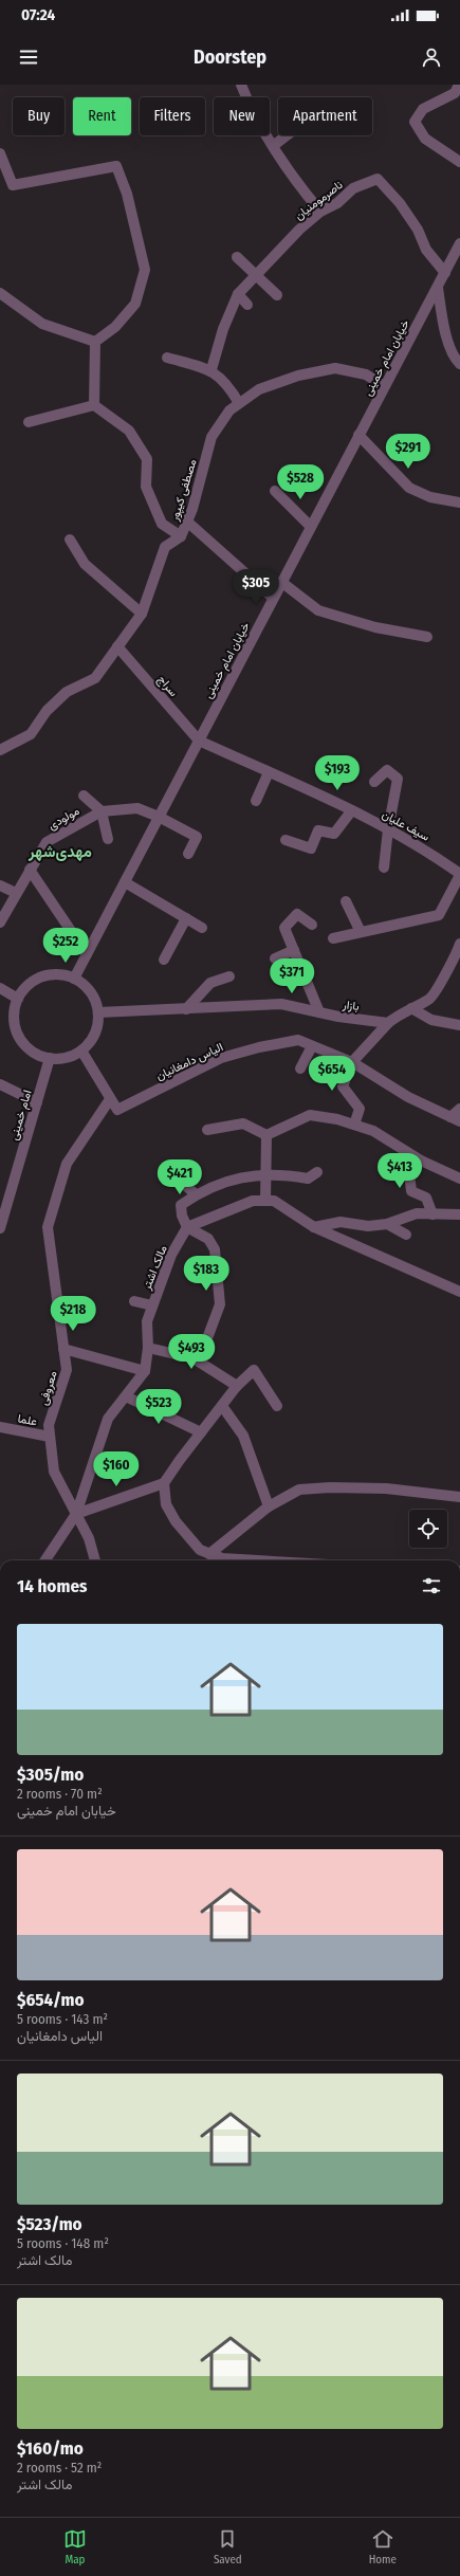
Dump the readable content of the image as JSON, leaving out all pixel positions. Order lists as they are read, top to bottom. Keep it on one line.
{"streets":{"street":["ناصرمومنیان","خیابان امام خمینی","مصطفی کیپور","سراج","مولودی","سیف علیان","بازار","الیاس دامغانیان","امام خمینی","مالک اشتر","معروفی","علما"]},"crossings":[["ناصرمومنیان","خیابان امام خمینی"],["خیابان امام خمینی","مصطفی کیپور"],["خیابان امام خمینی","سراج"],["خیابان امام خمینی","مولودی"],["خیابان امام خمینی","سیف علیان"],["خیابان امام خمینی","بازار"],["خیابان امام خمینی","امام خمینی"],["مصطفی کیپور","سراج"],["سراج","سیف علیان"],["بازار","امام خمینی"],["الیاس دامغانیان","معروفی"],["مالک اشتر","معروفی"],["معروفی","علما"]],"districts":["مهدی‌شهر"],"page":{"status":"07:24","header":"Doorstep","chip":["Buy","Rent","Filters","New","Apartment"],"price":["$291","$528","$305","$193","$252","$371","$654","$413","$421","$183","$218","$493","$523","$160"],"heading":"14 homes","list":[{"name":"$305/mo","note":"2 rooms · 70 m² · خیابان امام خمینی"},{"name":"$654/mo","note":"5 rooms · 143 m² · الیاس دامغانیان"},{"name":"$523/mo","note":"5 rooms · 148 m² · مالک اشتر"},{"name":"$160/mo","note":"2 rooms · 52 m² · مالک اشتر"}],"tabs":["Map","Saved","Home"]}}
